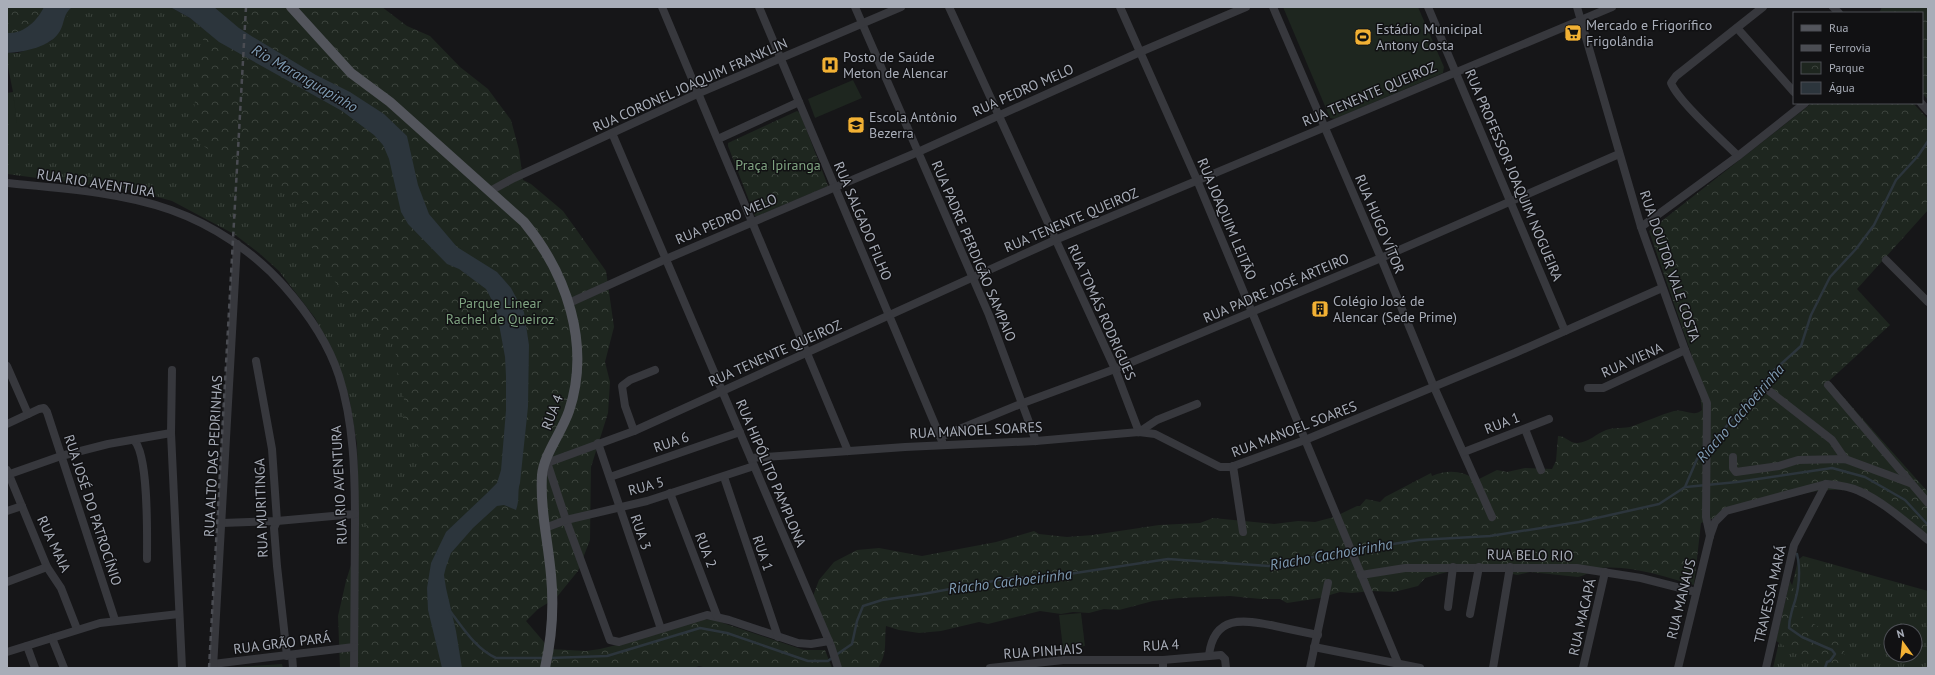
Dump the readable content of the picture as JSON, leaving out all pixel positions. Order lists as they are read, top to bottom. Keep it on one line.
{"streets":{"main road":["RUA 4"],"street":["RUA CORONEL JOAQUIM FRANKLIN","RUA PEDRO MELO","RUA TENENTE QUEIROZ","RUA PROFESSOR JOAQUIM NOGUEIRA","RUA RIO AVENTURA","RUA JOAQUIM LEITÃO","RUA SALGADO FILHO","RUA HUGO VÍTOR","RUA PADRE PERDIGÃO SAMPAIO","RUA DOUTOR VALE COSTA","RUA PADRE JOSÉ ARTEIRO","RUA TOMÁS RODRIGUES","RUA VIENA","RUA 1","RUA MANOEL SOARES","RUA 6","RUA ALTO DAS PEDRINHAS","RUA HIPÓLITO PAMPLONA","RUA 5","RUA MURITINGA","RUA JOSÉ DO PATROCÍNIO","RUA 3","RUA MAIA","RUA 2","RUA BELO RIO","TRAVESSA MARÁ","RUA MANAUS","RUA MACAPÁ","RUA GRÃO PARÁ","RUA PINHAIS"]},"crossings":[["RUA CORONEL JOAQUIM FRANKLIN","RUA SALGADO FILHO"],["RUA CORONEL JOAQUIM FRANKLIN","RUA PADRE PERDIGÃO SAMPAIO"],["RUA CORONEL JOAQUIM FRANKLIN","RUA 4"],["RUA CORONEL JOAQUIM FRANKLIN","RUA HIPÓLITO PAMPLONA"],["RUA PEDRO MELO","RUA JOAQUIM LEITÃO"],["RUA PEDRO MELO","RUA SALGADO FILHO"],["RUA PEDRO MELO","RUA PADRE PERDIGÃO SAMPAIO"],["RUA PEDRO MELO","RUA TOMÁS RODRIGUES"],["RUA PEDRO MELO","RUA 4"],["RUA PEDRO MELO","RUA HIPÓLITO PAMPLONA"],["RUA TENENTE QUEIROZ","RUA PROFESSOR JOAQUIM NOGUEIRA"],["RUA TENENTE QUEIROZ","RUA JOAQUIM LEITÃO"],["RUA TENENTE QUEIROZ","RUA SALGADO FILHO"],["RUA TENENTE QUEIROZ","RUA HUGO VÍTOR"],["RUA TENENTE QUEIROZ","RUA PADRE PERDIGÃO SAMPAIO"],["RUA TENENTE QUEIROZ","RUA DOUTOR VALE COSTA"],["RUA TENENTE QUEIROZ","RUA TOMÁS RODRIGUES"],["RUA TENENTE QUEIROZ","RUA 4"],["RUA TENENTE QUEIROZ","RUA HIPÓLITO PAMPLONA"],["RUA TENENTE QUEIROZ","RUA 3"],["RUA PROFESSOR JOAQUIM NOGUEIRA","RUA PADRE JOSÉ ARTEIRO"],["RUA PROFESSOR JOAQUIM NOGUEIRA","RUA MANOEL SOARES"],["RUA RIO AVENTURA","RUA ALTO DAS PEDRINHAS"],["RUA RIO AVENTURA","RUA GRÃO PARÁ"],["RUA JOAQUIM LEITÃO","RUA PADRE JOSÉ ARTEIRO"],["RUA JOAQUIM LEITÃO","RUA MANOEL SOARES"],["RUA JOAQUIM LEITÃO","RUA BELO RIO"],["RUA SALGADO FILHO","RUA PADRE JOSÉ ARTEIRO"],["RUA SALGADO FILHO","RUA MANOEL SOARES"],["RUA HUGO VÍTOR","RUA PADRE JOSÉ ARTEIRO"],["RUA HUGO VÍTOR","RUA 1"],["RUA HUGO VÍTOR","RUA MANOEL SOARES"],["RUA PADRE PERDIGÃO SAMPAIO","RUA PADRE JOSÉ ARTEIRO"],["RUA PADRE PERDIGÃO SAMPAIO","RUA MANOEL SOARES"],["RUA DOUTOR VALE COSTA","RUA PADRE JOSÉ ARTEIRO"],["RUA DOUTOR VALE COSTA","RUA VIENA"],["RUA DOUTOR VALE COSTA","RUA MANOEL SOARES"],["RUA DOUTOR VALE COSTA","RUA MANAUS"],["RUA PADRE JOSÉ ARTEIRO","RUA TOMÁS RODRIGUES"],["RUA TOMÁS RODRIGUES","RUA MANOEL SOARES"],["RUA 4","RUA 5"],["RUA 4","RUA PINHAIS"],["RUA 1","RUA 5"],["RUA MANOEL SOARES","RUA HIPÓLITO PAMPLONA"],["RUA 6","RUA HIPÓLITO PAMPLONA"],["RUA 6","RUA 3"],["RUA ALTO DAS PEDRINHAS","RUA GRÃO PARÁ"],["RUA HIPÓLITO PAMPLONA","RUA 5"],["RUA 5","RUA 3"],["RUA 5","RUA 2"],["RUA MURITINGA","RUA GRÃO PARÁ"],["RUA BELO RIO","RUA MANAUS"],["RUA BELO RIO","RUA MACAPÁ"]],"water":["Rio Maranguapinho","Riacho Cachoeirinha"],"parks":["Praça Ipiranga","Parque Linear Rachel de Queiroz"],"places":{"supermarket":["Mercado e Frigorífico Frigolândia"],"sports":["Estádio Municipal Antony Costa"],"hospital":["Posto de Saúde Meton de Alencar"],"school or university":["Escola Antônio Bezerra"],"building":["Colégio José de Alencar (Sede Prime)"]},"legend":["Rua","Ferrovia","Parque","Água"],"north":"top"}
